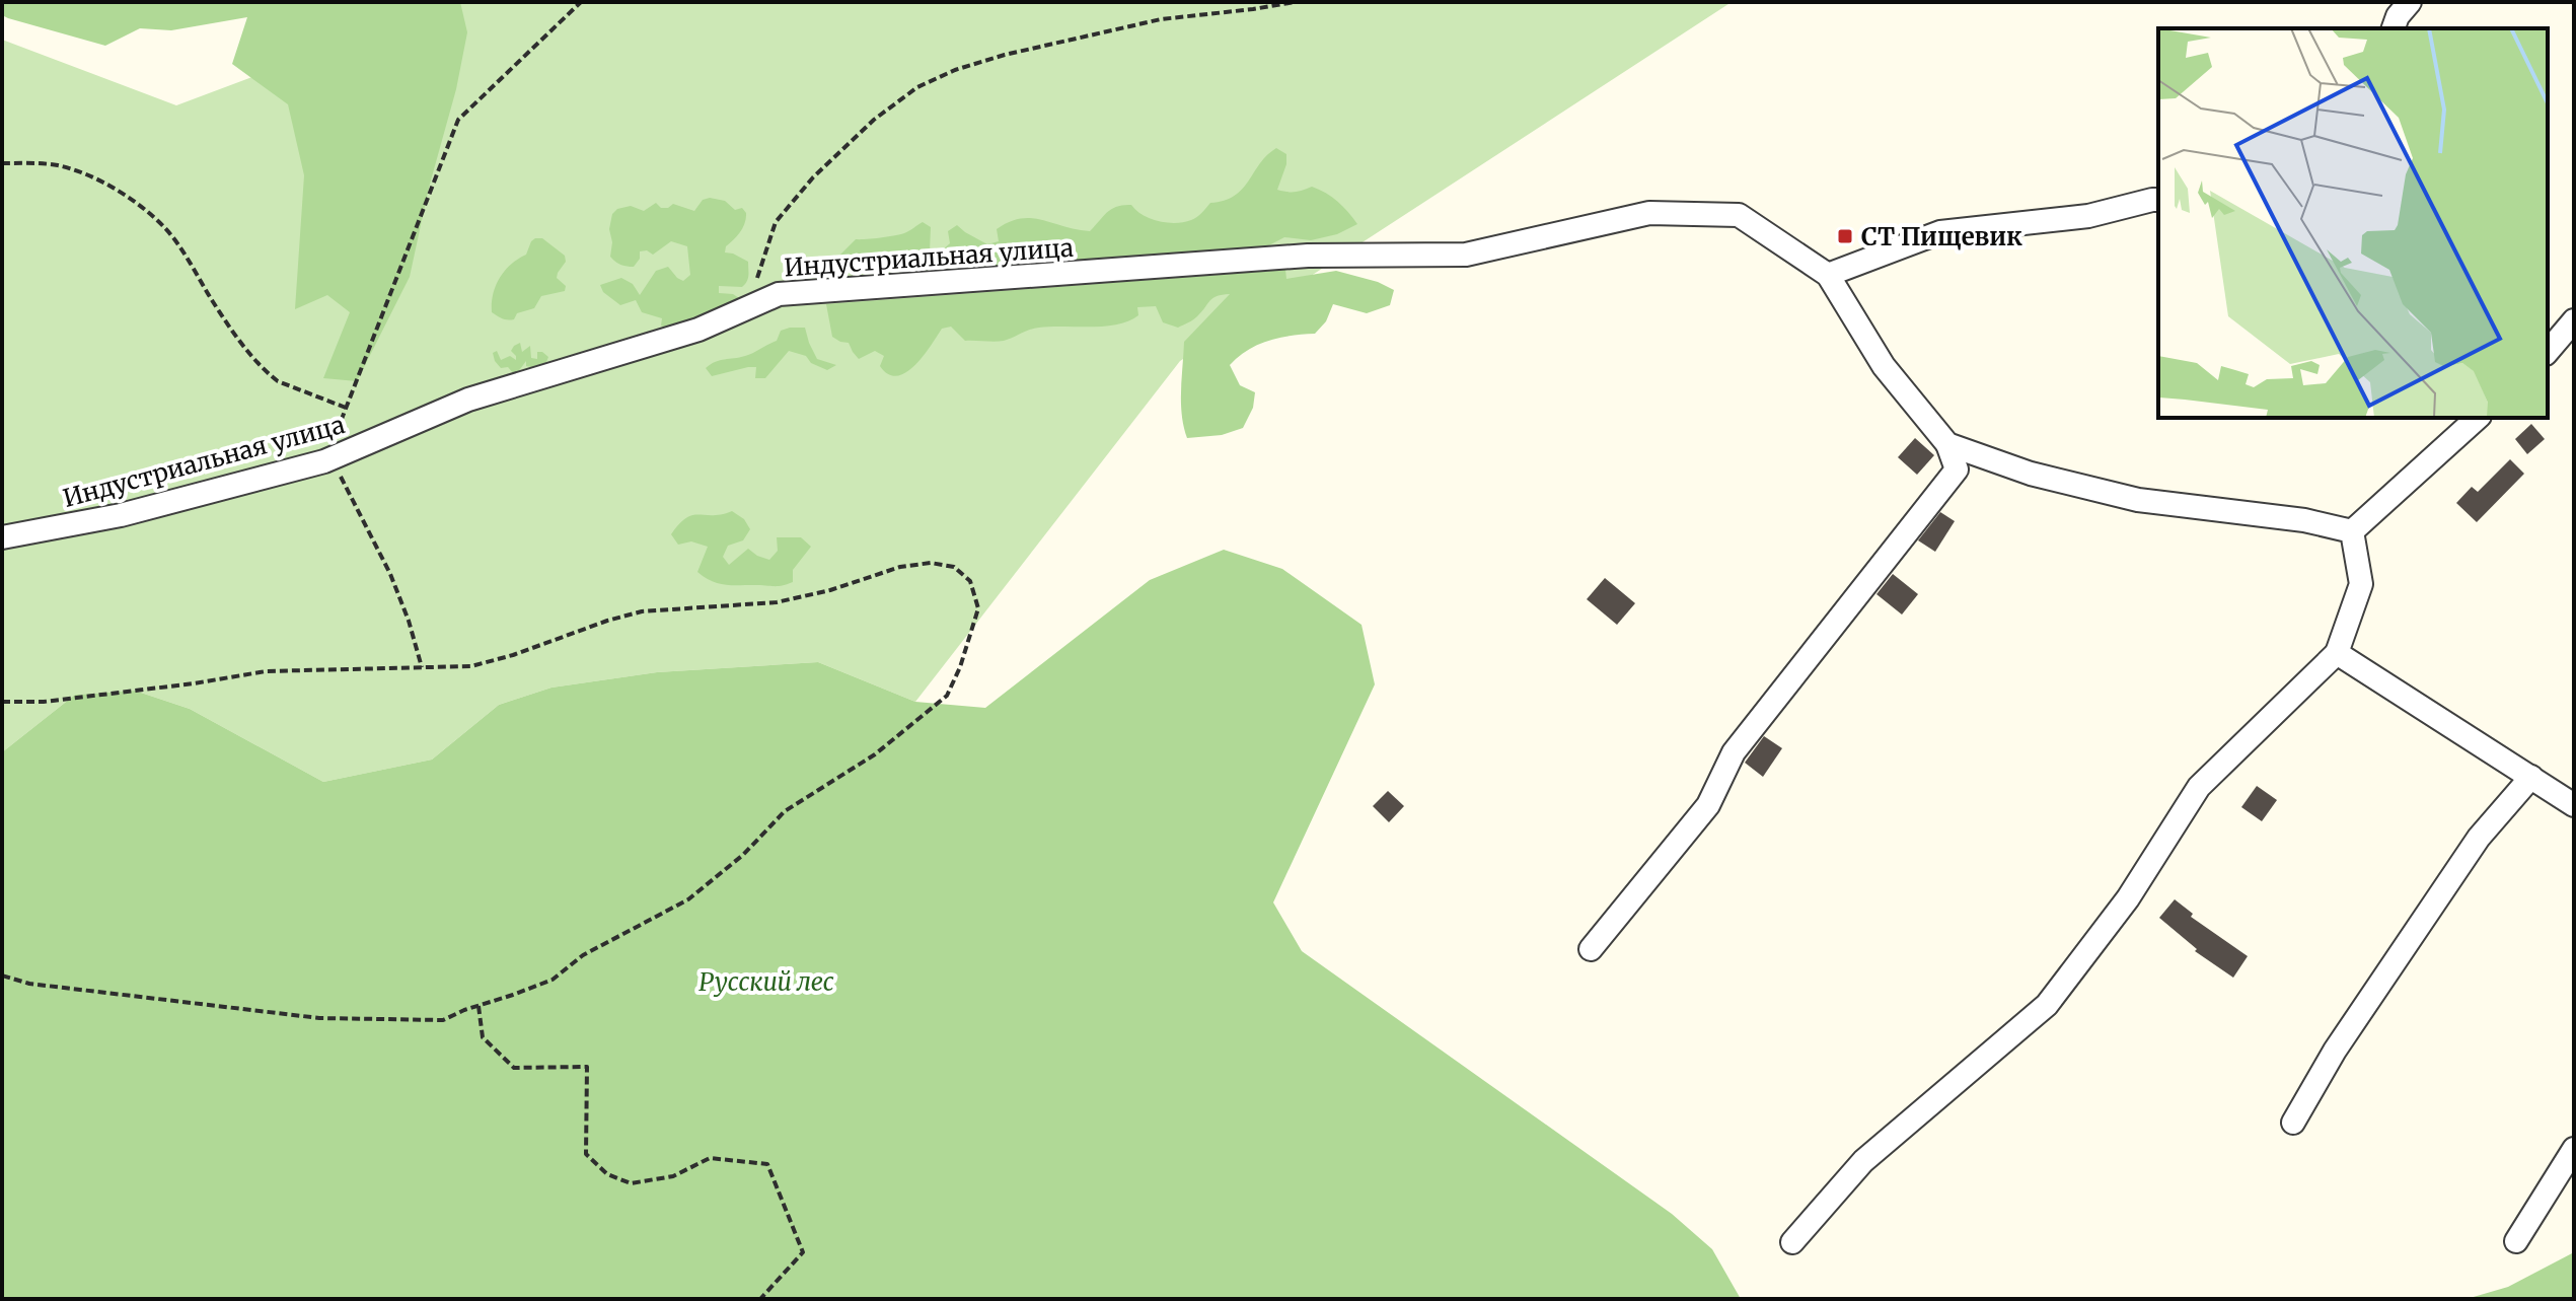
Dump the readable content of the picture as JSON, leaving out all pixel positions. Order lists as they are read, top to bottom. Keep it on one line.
{"streets":{"street":["Индустриальная улица"]},"parks":["Русский лес"],"places":{"transit":["СТ Пищевик"]}}
